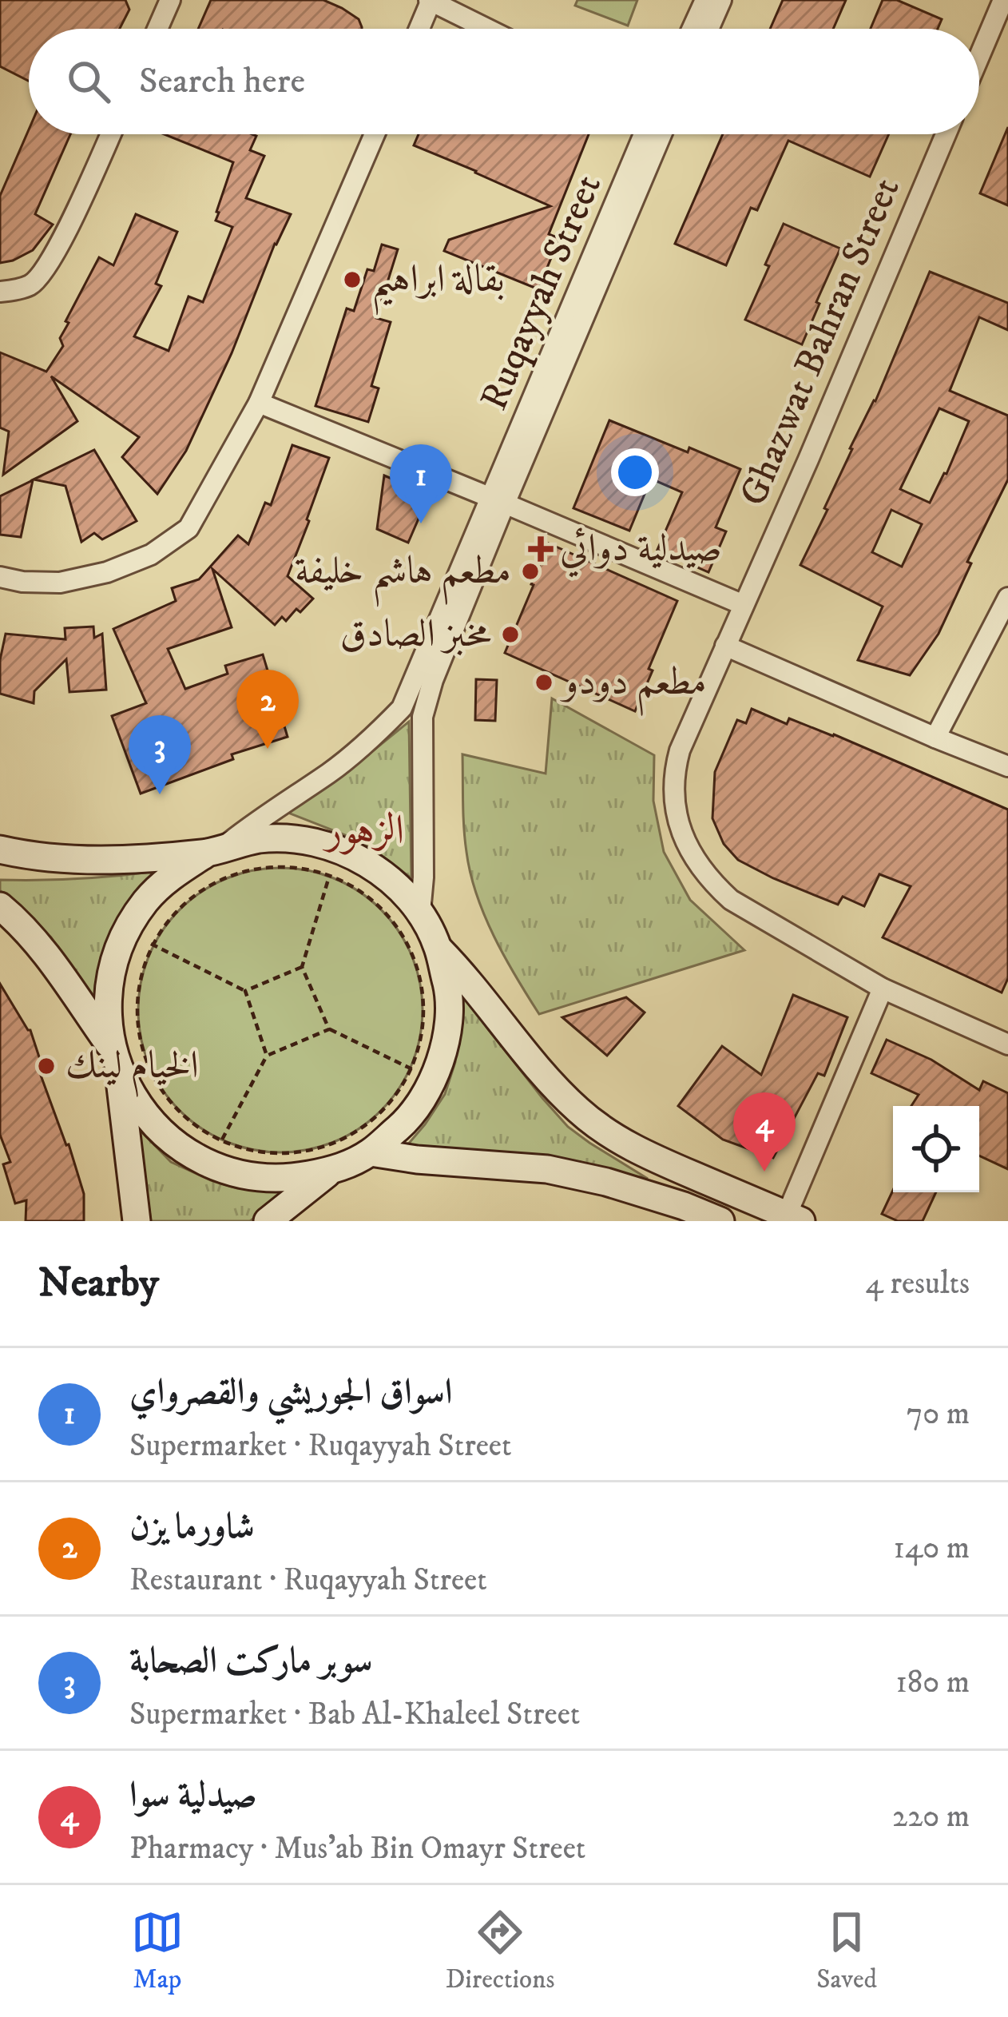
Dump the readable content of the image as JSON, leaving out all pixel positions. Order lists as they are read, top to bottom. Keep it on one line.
{"streets":{"street":["Ruqayyah Street","Ghazwat Bahran Street"]},"districts":["الزهور"],"places":{"other":["بقالة ابراهيم","مطعم هاشم خليفة","مخبز الصادق","مطعم دودو","الخيام لينك"],"health":["صيدلية دوائي"]},"page":{"search":"Search here","pins":["1","2","3","4"],"heading":["Nearby","4 results"],"list":[{"mark":"1","name":"اسواق الجوريشي والقصرواي","note":"Supermarket · Ruqayyah Street","value":"70 m"},{"mark":"2","name":"شاورما يزن","note":"Restaurant · Ruqayyah Street","value":"140 m"},{"mark":"3","name":"سوبر ماركت الصحابة","note":"Supermarket · Bab Al-Khaleel Street","value":"180 m"},{"mark":"4","name":"صيدلية سوا","note":"Pharmacy · Mus'ab Bin Omayr Street","value":"220 m"}],"nav":["Map","Directions","Saved"]}}
